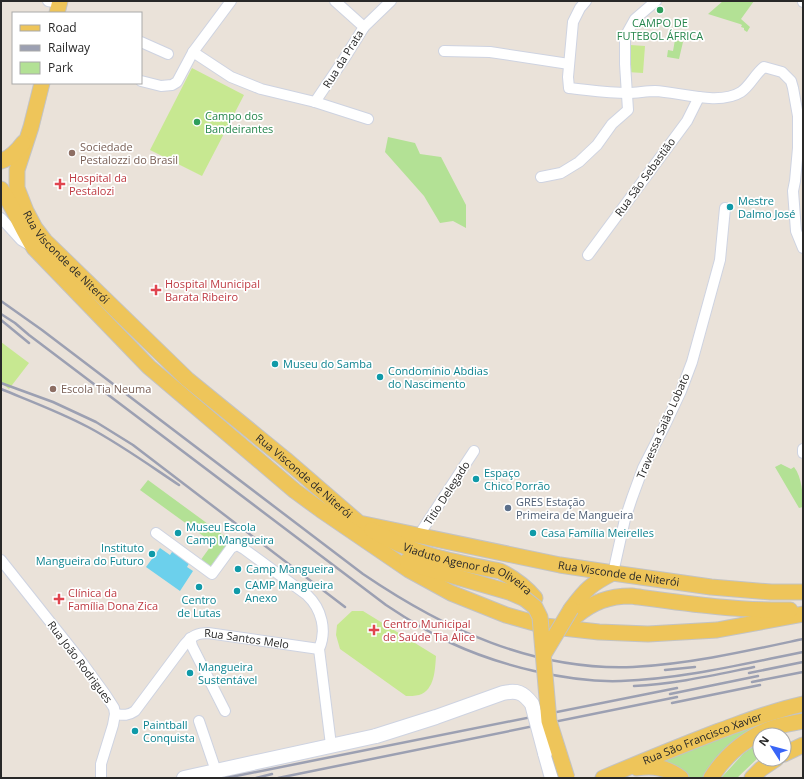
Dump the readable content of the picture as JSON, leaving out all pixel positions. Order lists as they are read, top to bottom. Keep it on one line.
{"streets":{"main road":["Rua Visconde de Niterói","Viaduto Agenor de Oliveira","Rua São Francisco Xavier"],"street":["Rua da Prata","Rua São Sebastião","Travessa Saião Lobato","Titio Delegado","Rua Santos Melo","Rua João Rodrigues"]},"crossings":[["Rua Visconde de Niterói","Travessa Saião Lobato"],["Rua Visconde de Niterói","Titio Delegado"],["Rua Visconde de Niterói","Viaduto Agenor de Oliveira"],["Rua Santos Melo","Rua João Rodrigues"]],"places":{"other":["CAMPO DE FUTEBOL ÁFRICA","Campo dos Bandeirantes","Sociedade Pestalozzi do Brasil","Mestre Dalmo José","Museu do Samba","Condomínio Abdias do Nascimento","Escola Tia Neuma","Espaço Chico Porrão","GRES Estação Primeira de Mangueira","Museu Escola Camp Mangueira","Casa Família Meirelles","Instituto Mangueira do Futuro","Camp Mangueira","Centro de Lutas","CAMP Mangueira Anexo","Mangueira Sustentável","Paintball Conquista"],"health":["Hospital da Pestalozi","Hospital Municipal Barata Ribeiro","Clínica da Família Dona Zica","Centro Municipal de Saúde Tia Alice"]},"legend":["Road","Railway","Park"],"north":"top left"}
